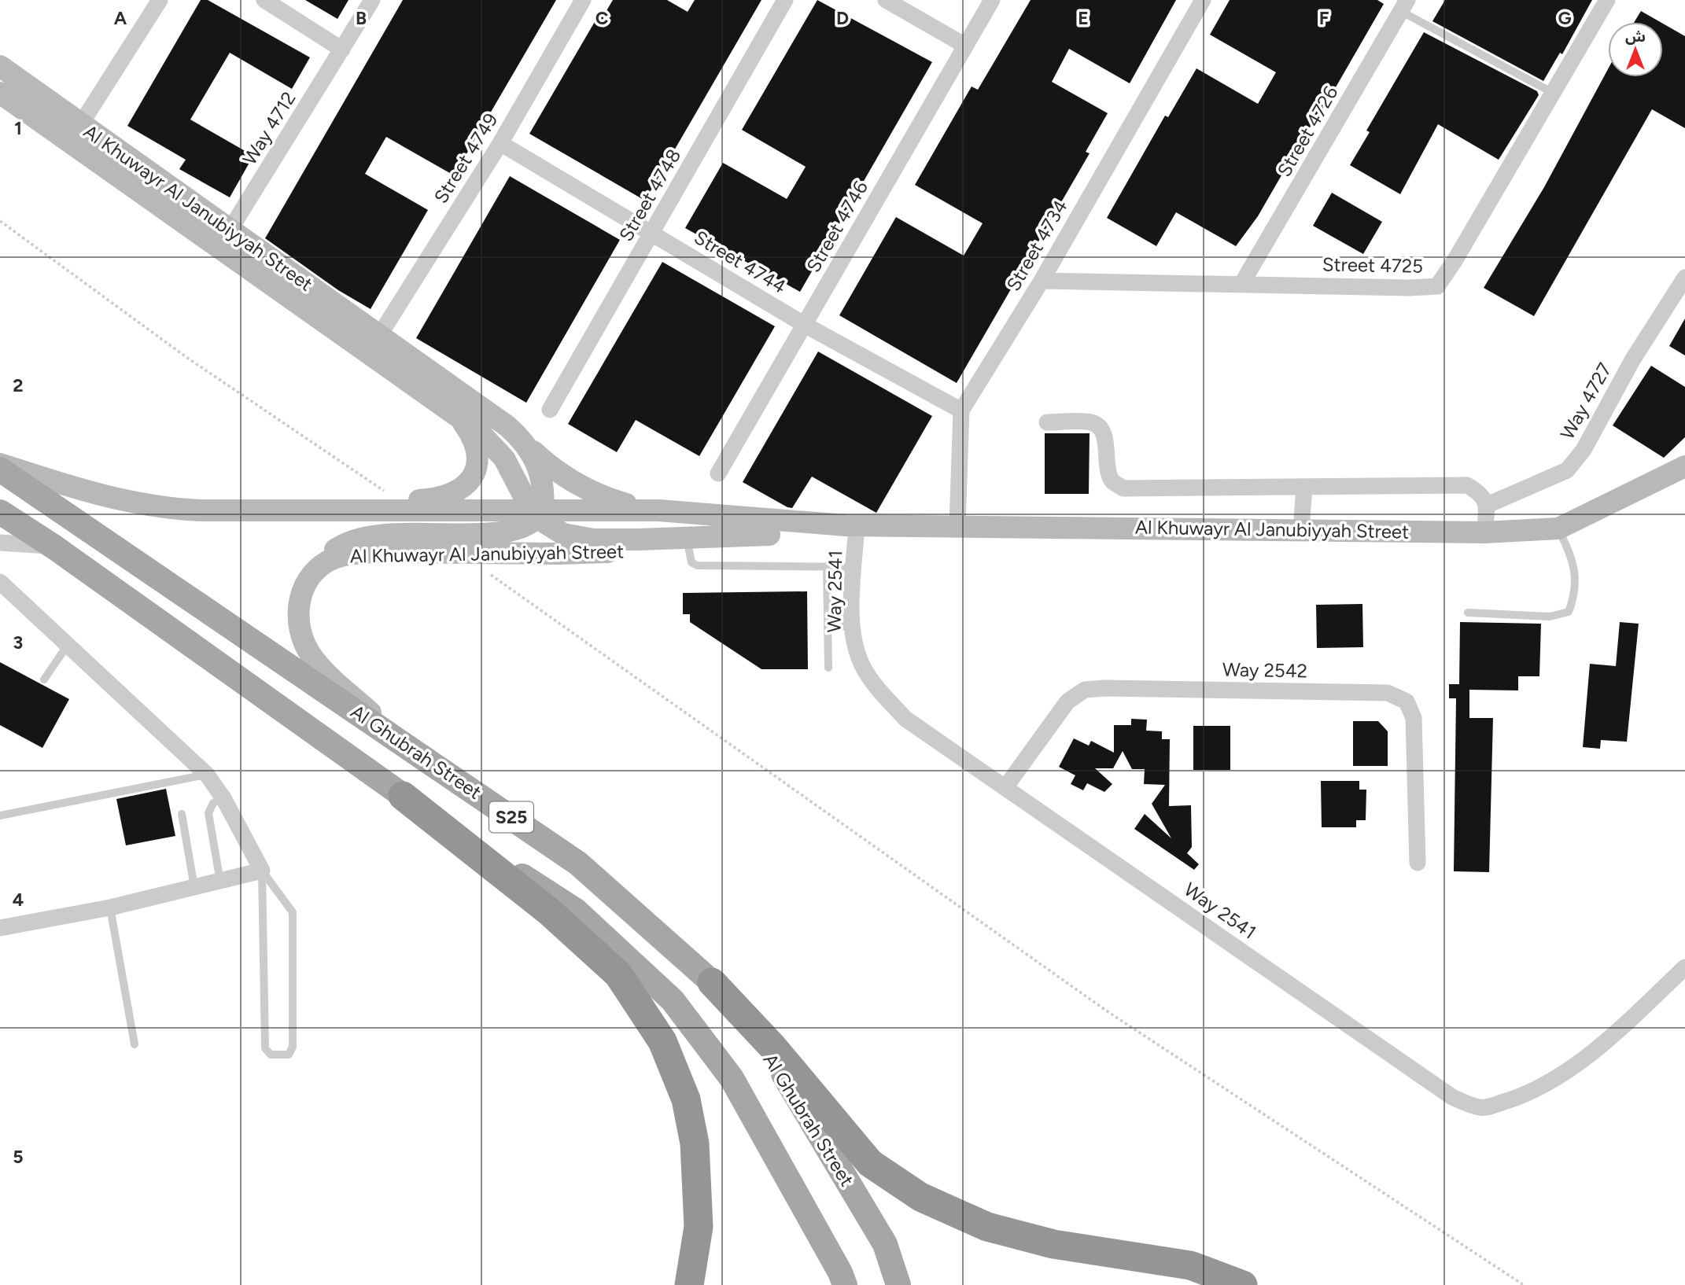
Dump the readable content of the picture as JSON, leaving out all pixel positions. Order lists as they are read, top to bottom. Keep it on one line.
{"streets":{"main road":["Al Ghubrah Street","S25"],"street":["Way 4712","Street 4726","Street 4749","Street 4748","Al Khuwayr Al Janubiyyah Street","Street 4746","Street 4734","Street 4744","Street 4725","Way 4727","Way 2541","Way 2542"]},"crossings":[["Way 4712","Al Khuwayr Al Janubiyyah Street"],["Street 4726","Street 4725"],["Street 4749","Al Khuwayr Al Janubiyyah Street"],["Street 4749","Street 4744"],["Street 4748","Street 4744"],["Al Khuwayr Al Janubiyyah Street","Street 4734"],["Al Khuwayr Al Janubiyyah Street","Way 2541"],["Al Khuwayr Al Janubiyyah Street","Al Ghubrah Street"],["Street 4746","Street 4744"],["Street 4734","Street 4744"],["Street 4734","Street 4725"],["Way 2541","Way 2542"]],"north":"top","grid":{"columns":["A","B","C","D","E","F","G"],"rows":["1","2","3","4","5"]}}
